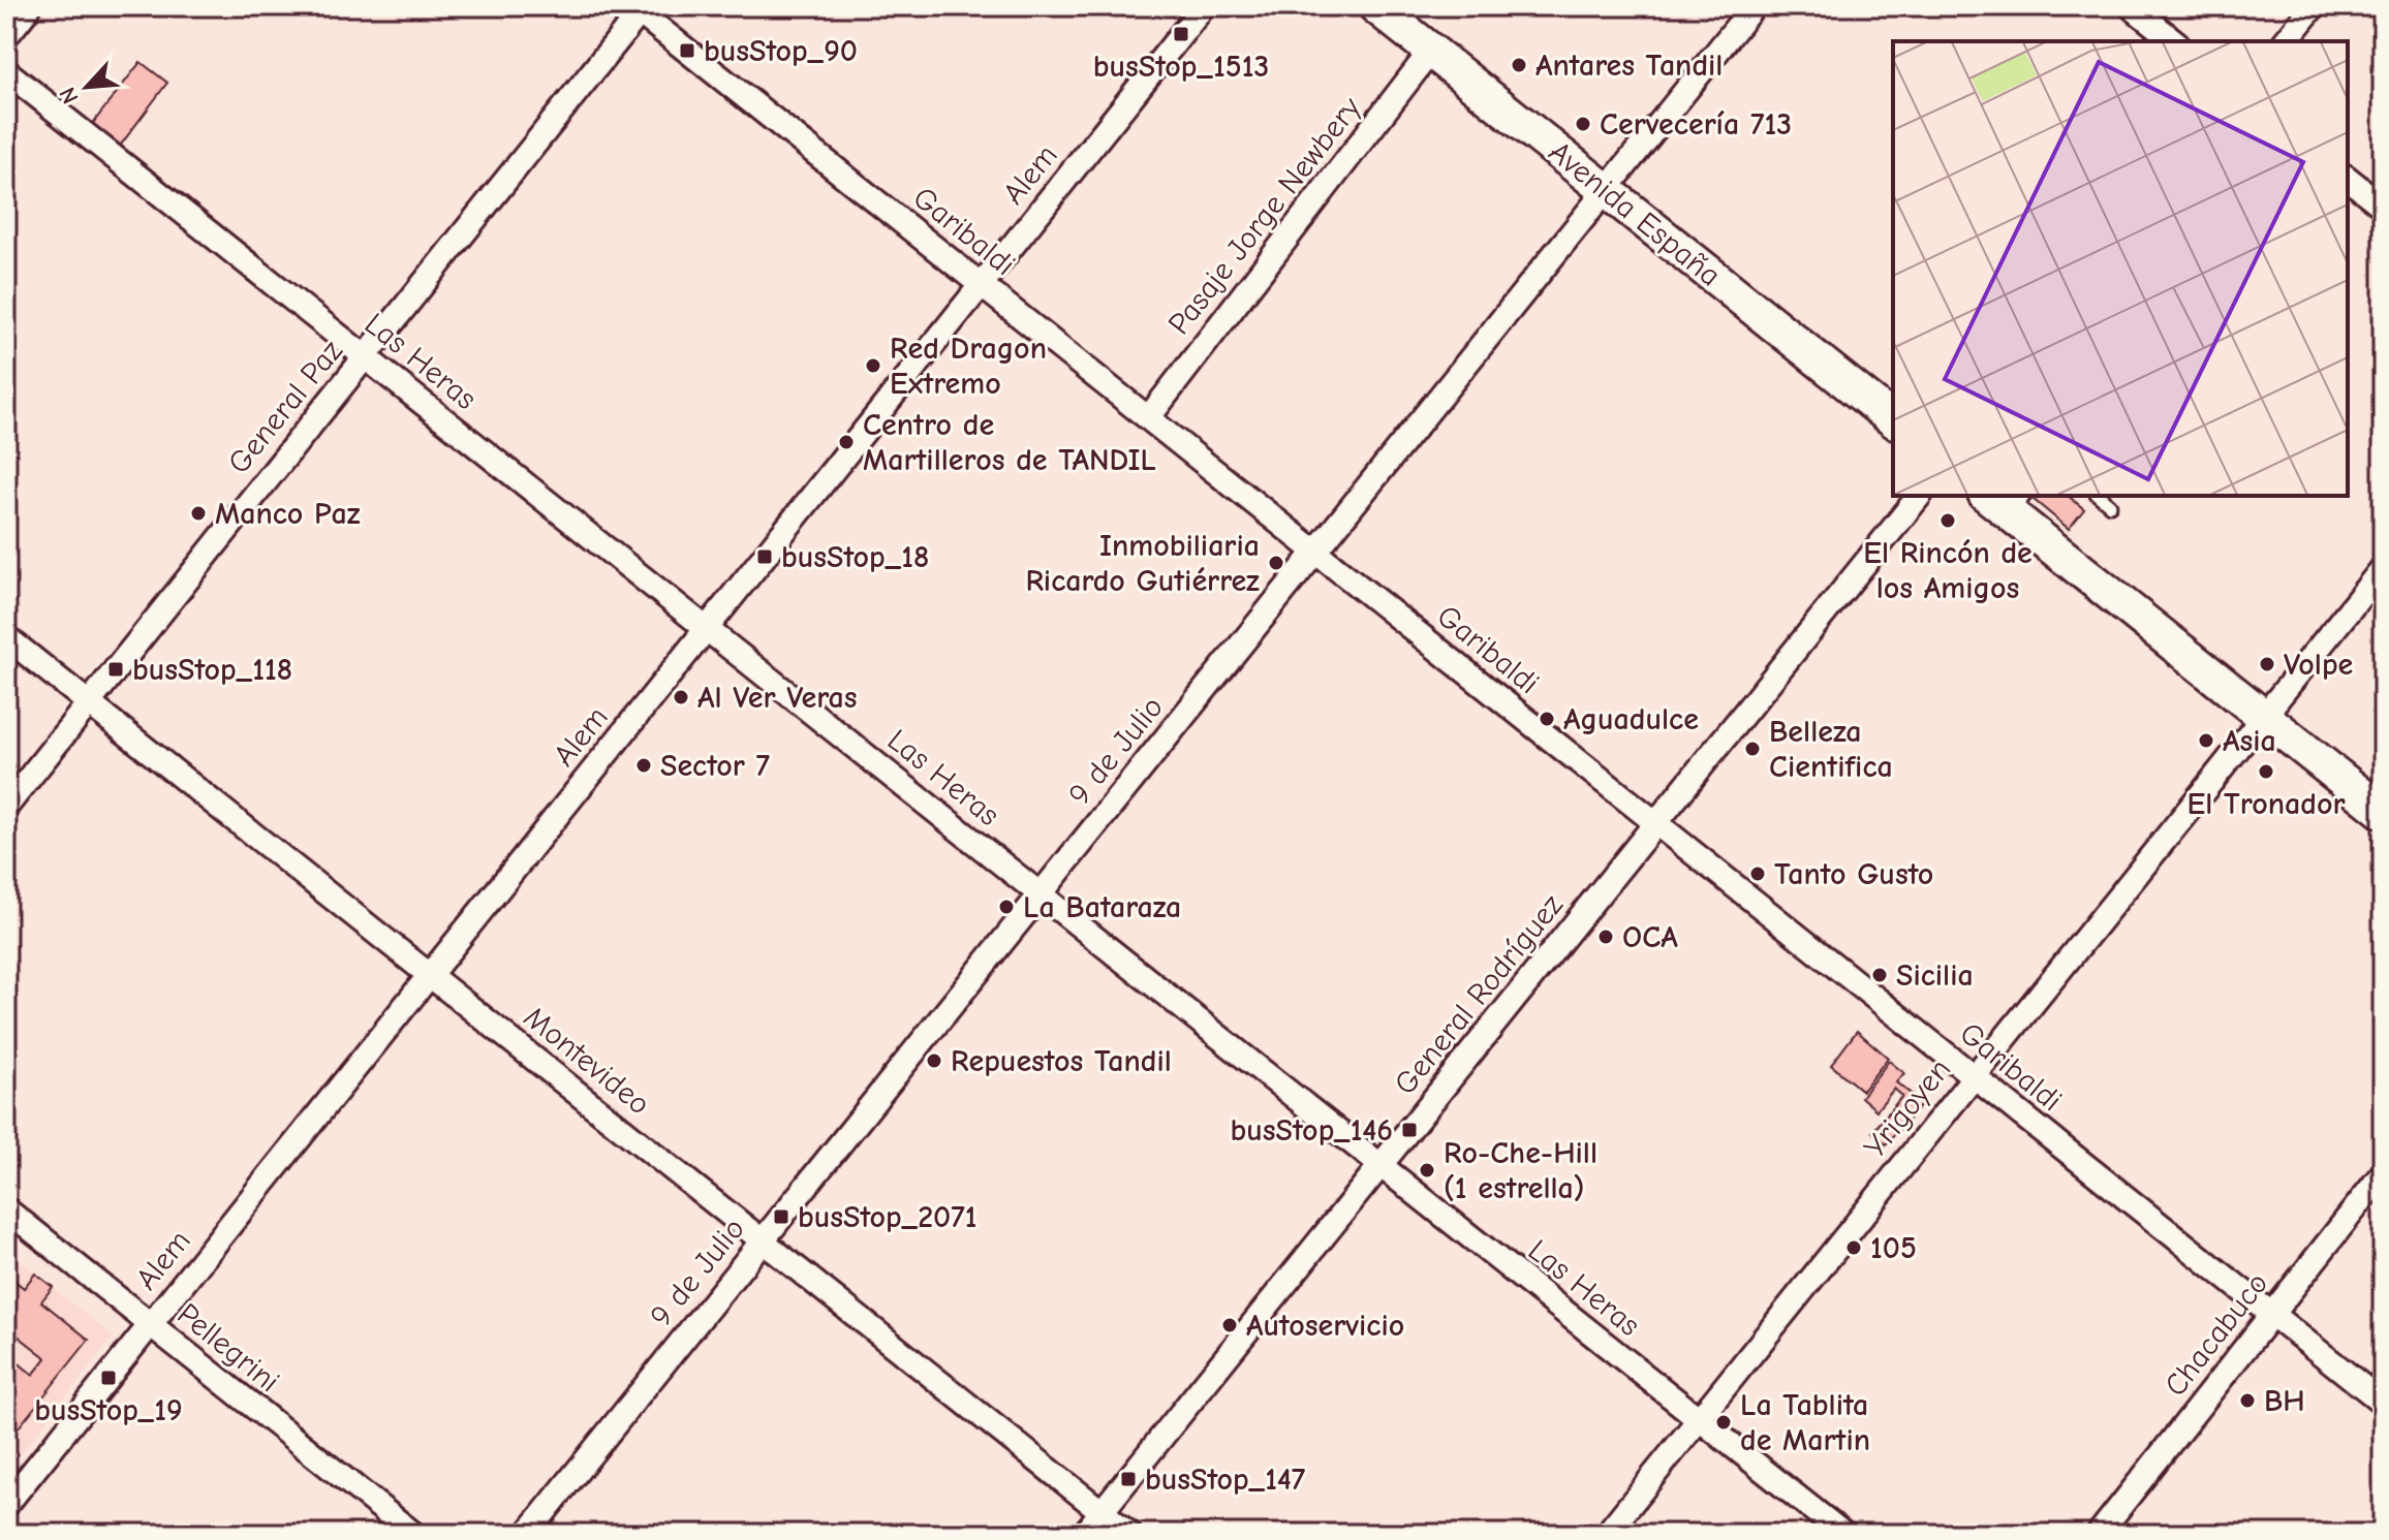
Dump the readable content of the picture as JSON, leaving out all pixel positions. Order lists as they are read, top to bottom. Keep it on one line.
{"streets":{"main road":["Avenida España"],"street":["Alem","Pasaje Jorge Newbery","Garibaldi","Las Heras","General Paz","9 de Julio","General Rodríguez","Montevideo","Yrigoyen","Chacabuco","Pellegrini"]},"crossings":[["Alem","Garibaldi"],["Alem","Las Heras"],["Alem","Montevideo"],["Alem","Pellegrini"],["Avenida España","Pasaje Jorge Newbery"],["Avenida España","9 de Julio"],["Pasaje Jorge Newbery","Garibaldi"],["Garibaldi","General Paz"],["Garibaldi","9 de Julio"],["Garibaldi","General Rodríguez"],["Garibaldi","Yrigoyen"],["Garibaldi","Chacabuco"],["Las Heras","General Paz"],["Las Heras","9 de Julio"],["Las Heras","General Rodríguez"],["Las Heras","Yrigoyen"],["General Paz","Montevideo"],["9 de Julio","Montevideo"],["General Rodríguez","Montevideo"]],"places":{"transit":["busStop_1513","busStop_90","busStop_18","busStop_118","busStop_146","busStop_2071","busStop_19","busStop_147"],"other":["Antares Tandil","Cervecería 713","Red Dragon Extremo","Centro de Martilleros de TANDIL","Manco Paz","El Rincón de los Amigos","Inmobiliaria Ricardo Gutiérrez","Volpe","Al Ver Veras","Aguadulce","Asia","Belleza Cientifica","Sector 7","El Tronador","Tanto Gusto","La Bataraza","OCA","Sicilia","Repuestos Tandil","Ro-Che-Hill (1 estrella)","105","Autoservicio","BH","La Tablita de Martin"]},"north":"bottom left"}
